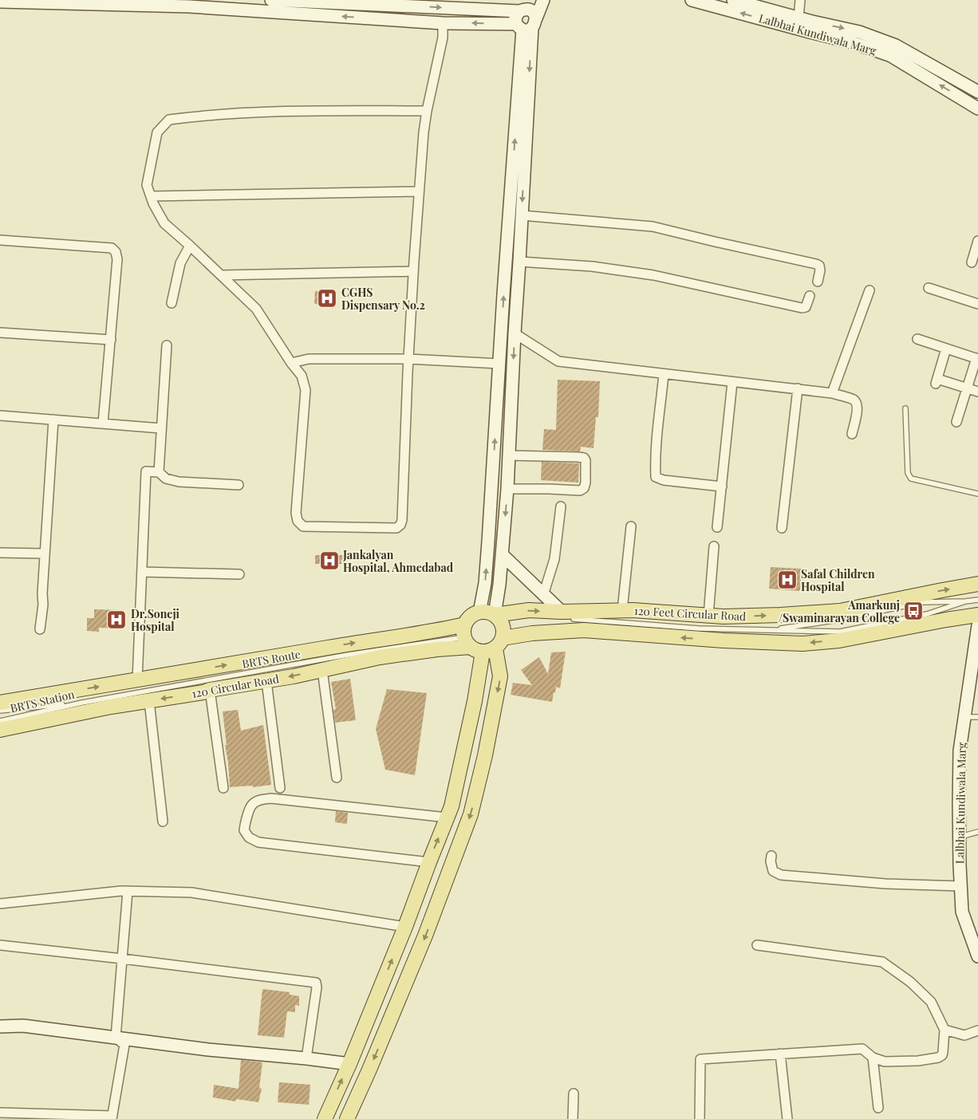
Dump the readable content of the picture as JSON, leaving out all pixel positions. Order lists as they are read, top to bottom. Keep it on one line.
{"streets":{"main road":["Lalbhai Kundiwala Marg","120 Feet Circular Road","120 Circular Road"],"lane":["BRTS Route","BRTS Station"]},"crossings":[["BRTS Route","120 Circular Road"],["BRTS Route","BRTS Station"]],"places":{"hospital":["CGHS Dispensary No.2","Jankalyan Hospital, Ahmedabad","Safal Children Hospital","Dr.Soneji Hospital"],"bus stop":["Amarkunj /Swaminarayan College"]}}
